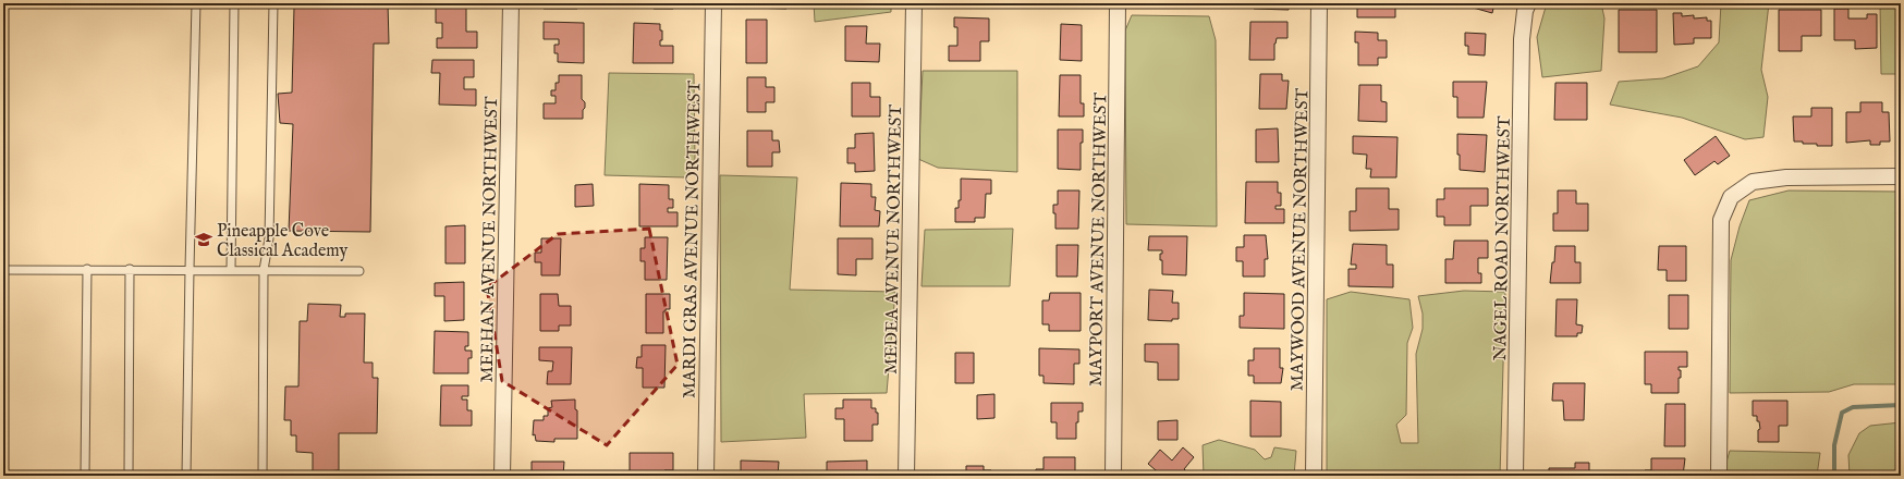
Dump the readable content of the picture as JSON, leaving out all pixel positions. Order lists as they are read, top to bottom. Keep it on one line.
{"streets":{"street":["NAGEL ROAD NORTHWEST","MEEHAN AVENUE NORTHWEST","MARDI GRAS AVENUE NORTHWEST","MEDEA AVENUE NORTHWEST","MAYPORT AVENUE NORTHWEST","MAYWOOD AVENUE NORTHWEST"]},"places":{"school or university":["Pineapple Cove Classical Academy"]}}
